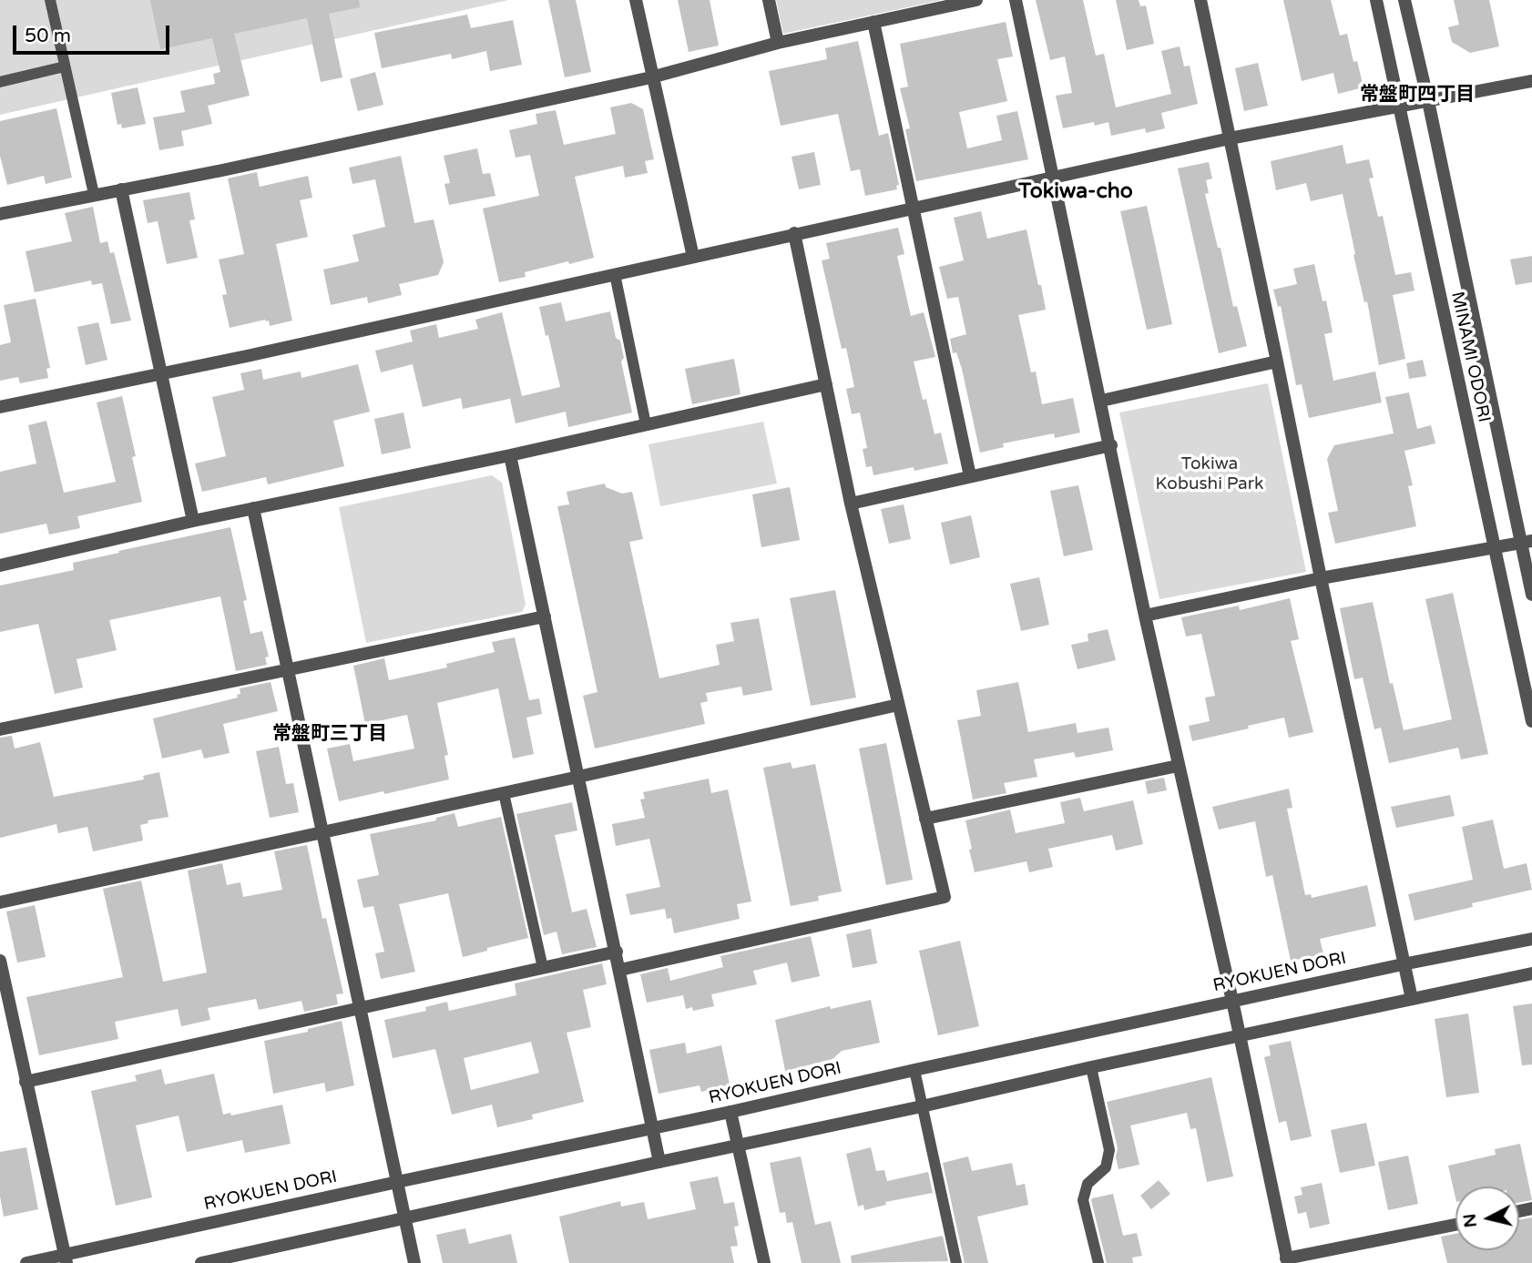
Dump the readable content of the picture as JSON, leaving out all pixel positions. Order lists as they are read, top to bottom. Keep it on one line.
{"streets":{"street":["MINAMI ODORI","RYOKUEN DORI"]},"districts":["常盤町四丁目","Tokiwa-cho","常盤町三丁目"],"parks":["Tokiwa Kobushi Park"],"scale_bar":"50 m","north":"left"}
